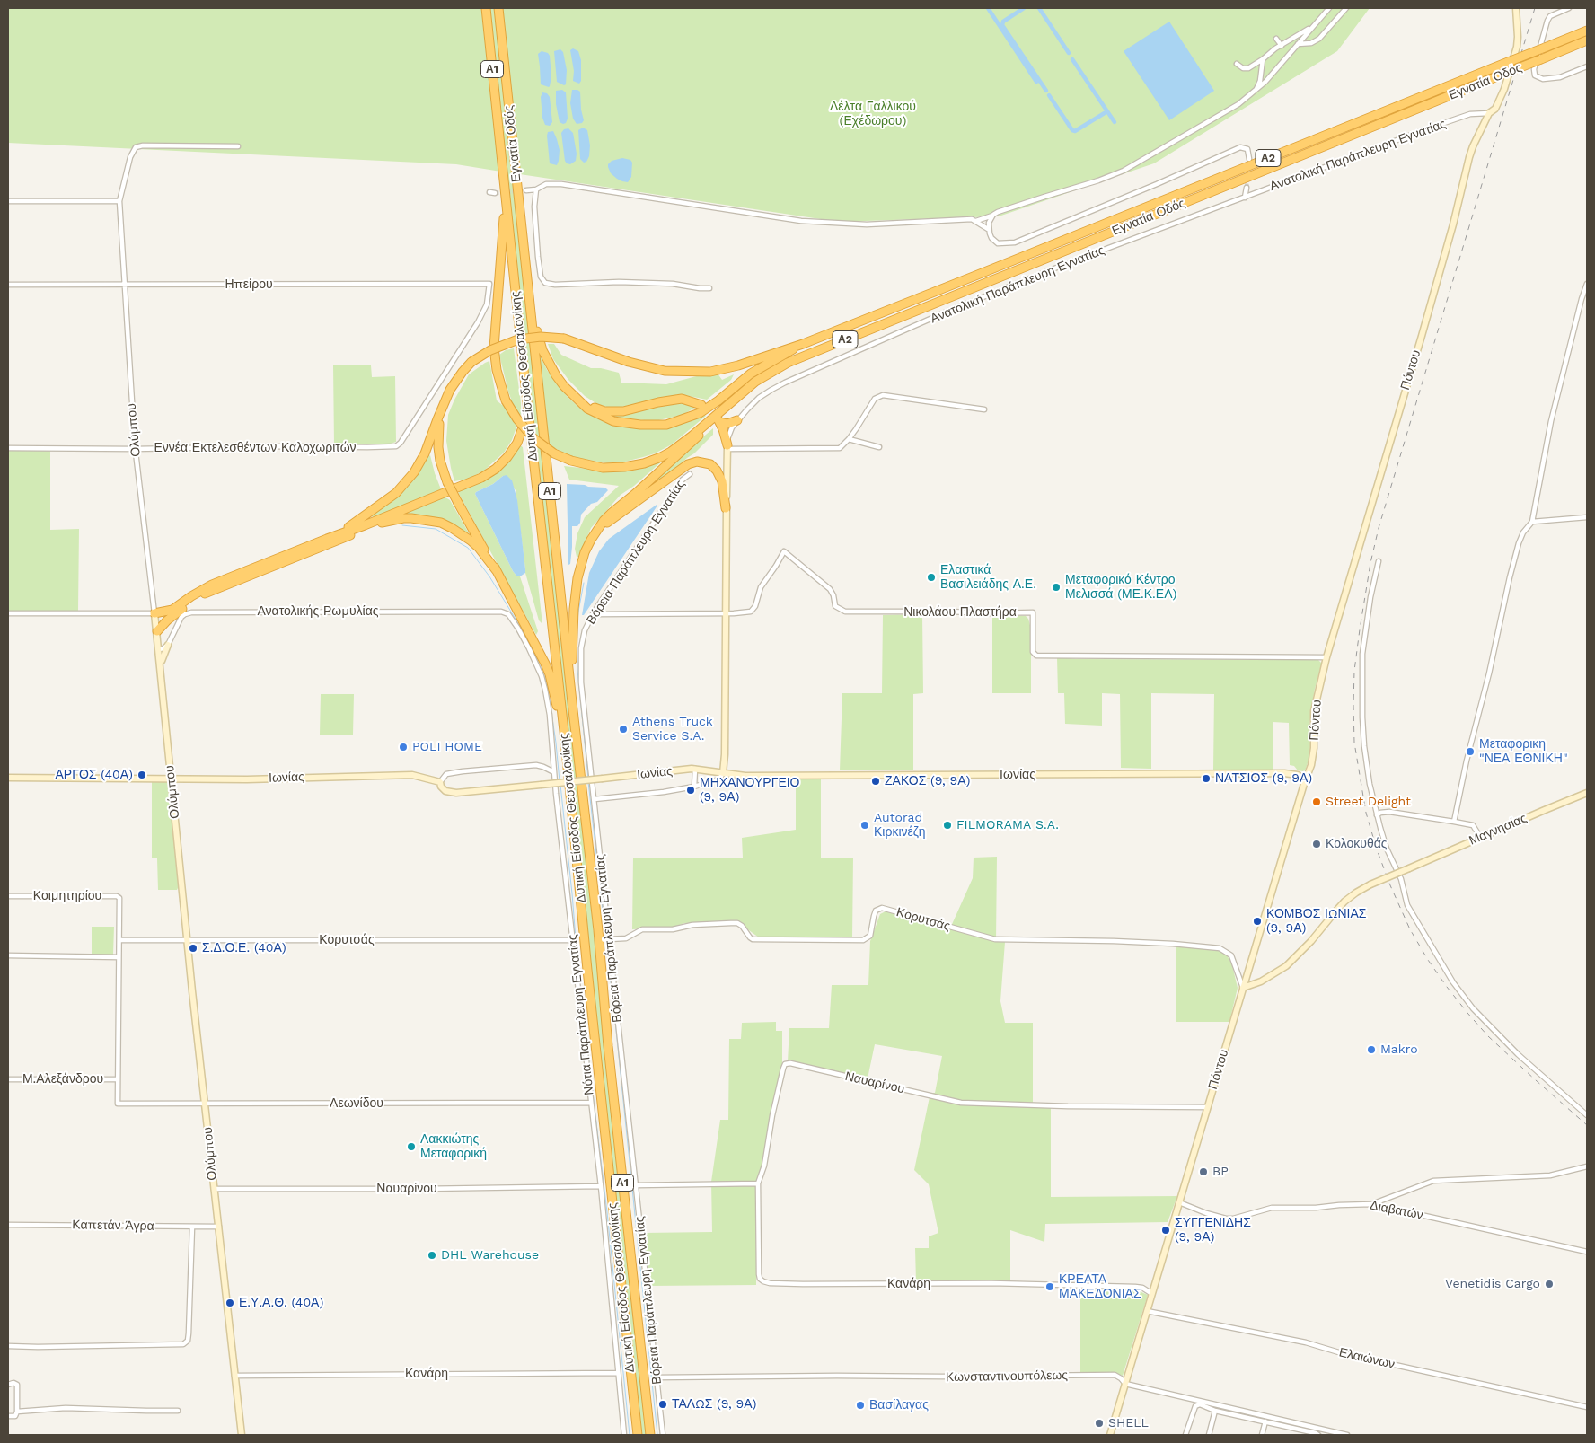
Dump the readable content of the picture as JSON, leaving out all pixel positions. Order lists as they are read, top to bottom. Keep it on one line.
{"streets":{"highway":["Α1","Εγνατία Οδός","Α2","Δυτική Είσοδος Θεσσαλονίκης"],"street":["Ανατολική Παράπλευρη Εγνατίας","Ηπείρου","Πόντου","Ολύμπου","Εννέα Εκτελεσθέντων Καλοχωριτών","Βόρεια Παράπλευρη Εγνατίας","Ανατολικής Ρωμυλίας","Νικολάου Πλαστήρα","Ιωνίας","Μαγνησίας","Κοιμητηρίου","Κορυτσάς","Νότια Παράπλευρη Εγνατίας","Μ.Αλεξάνδρου","Ναυαρίνου","Λεωνίδου","Διαβατών","Καπετάν Άγρα","Κανάρη","Ελαιώνων","Κωνσταντινουπόλεως"]},"crossings":[["Εγνατία Οδός","Α2"],["Εγνατία Οδός","Δυτική Είσοδος Θεσσαλονίκης"],["Ανατολική Παράπλευρη Εγνατίας","Πόντου"],["Α2","Δυτική Είσοδος Θεσσαλονίκης"],["Ηπείρου","Ολύμπου"],["Ηπείρου","Εννέα Εκτελεσθέντων Καλοχωριτών"],["Πόντου","Νικολάου Πλαστήρα"],["Πόντου","Ιωνίας"],["Πόντου","Μαγνησίας"],["Πόντου","Κορυτσάς"],["Πόντου","Ναυαρίνου"],["Πόντου","Διαβατών"],["Πόντου","Κανάρη"],["Πόντου","Ελαιώνων"],["Πόντου","Κωνσταντινουπόλεως"],["Ολύμπου","Εννέα Εκτελεσθέντων Καλοχωριτών"],["Ολύμπου","Ιωνίας"],["Ολύμπου","Κορυτσάς"],["Ολύμπου","Ναυαρίνου"],["Ολύμπου","Λεωνίδου"],["Ολύμπου","Καπετάν Άγρα"],["Ολύμπου","Κανάρη"],["Βόρεια Παράπλευρη Εγνατίας","Κορυτσάς"],["Βόρεια Παράπλευρη Εγνατίας","Κωνσταντινουπόλεως"],["Ανατολικής Ρωμυλίας","Νότια Παράπλευρη Εγνατίας"],["Μαγνησίας","Κορυτσάς"],["Κοιμητηρίου","Κορυτσάς"],["Κορυτσάς","Νότια Παράπλευρη Εγνατίας"],["Νότια Παράπλευρη Εγνατίας","Ναυαρίνου"],["Νότια Παράπλευρη Εγνατίας","Λεωνίδου"],["Νότια Παράπλευρη Εγνατίας","Κανάρη"],["Μ.Αλεξάνδρου","Λεωνίδου"],["Ναυαρίνου","Κανάρη"]],"parks":["Δέλτα Γαλλικού (Εχέδωρου)"],"places":["Ελαστικά Βασιλειάδης Α.Ε.","Μεταφορικό Κέντρο Μελισσά (ΜΕ.Κ.ΕΛ)","Athens Truck Service S.A.","POLI HOME","Μεταφορικη \"ΝΕΑ ΕΘΝΙΚΗ\"","ΑΡΓΟΣ (40Α)","ΝΑΤΣΙΟΣ (9, 9Α)","ΖΑΚΟΣ (9, 9Α)","ΜΗΧΑΝΟΥΡΓΕΙΟ (9, 9Α)","Street Delight","Autorad Κιρκινέζη","FILMORAMA S.A.","Κολοκυθάς","ΚΟΜΒΟΣ ΙΩΝΙΑΣ (9, 9Α)","Σ.Δ.Ο.Ε. (40Α)","Makro","Λακκιώτης Μεταφορική","BP","ΣΥΓΓΕΝΙΔΗΣ (9, 9Α)","DHL Warehouse","Venetidis Cargo","ΚΡΕΑΤΑ ΜΑΚΕΔΟΝΙΑΣ","Ε.Υ.Α.Θ. (40Α)","ΤΑΛΩΣ (9, 9Α)","Βασίλαγας","SHELL"]}
